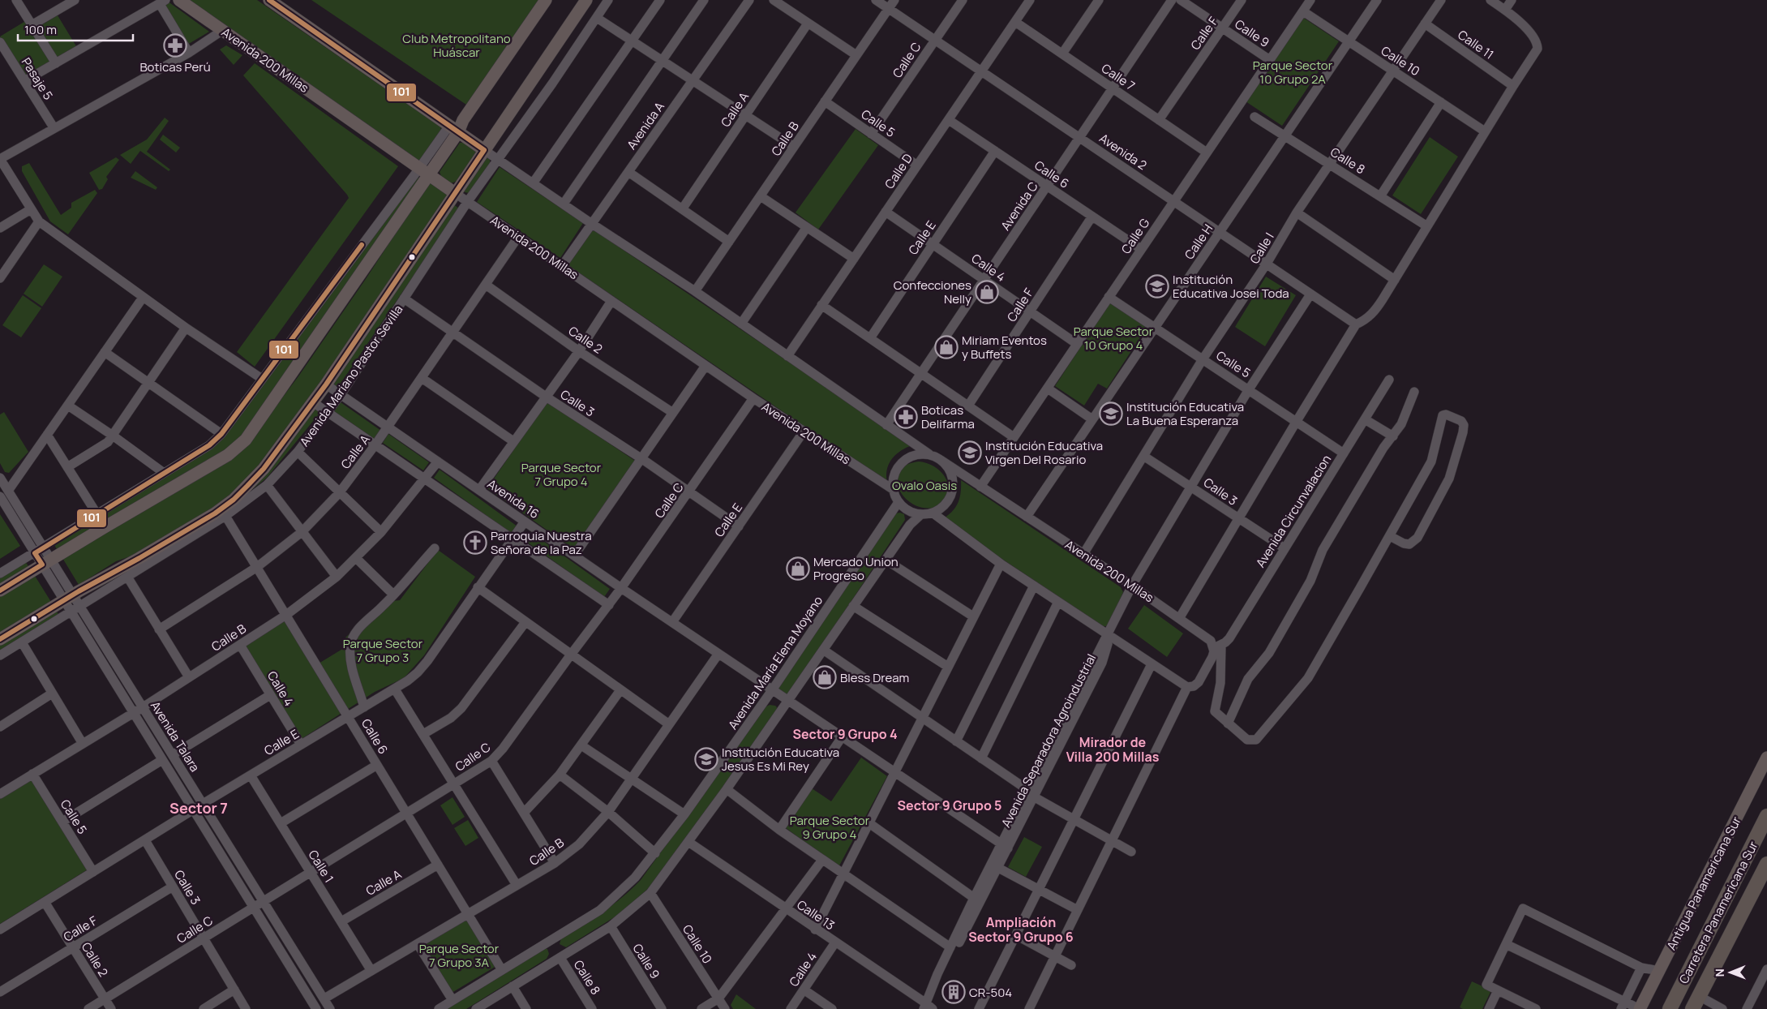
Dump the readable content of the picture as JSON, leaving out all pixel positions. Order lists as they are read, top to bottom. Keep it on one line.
{"streets":{"highway":["Carretera Panamericana Sur"],"main road":["Avenida 200 Millas","Avenida Mariano Pastor Sevilla","Antigua Panamericana Sur"],"street":["Calle F","Calle 9","Calle 11","Calle C","Calle 10","Calle 7","Pasaje 5","Calle A","Calle 5","Avenida A","Calle B","Avenida 2","Calle 8","Calle D","Calle 6","Avenida C","Calle G","Calle E","Calle H","Calle I","Calle 4","Calle 2","Calle 3","Avenida 16","Avenida Circunvalacion","Avenida María Elena Moyano","Avenida Talara","Avenida Separadora Agroindustrial","Calle 1","Calle 13"]},"crossings":[["Calle F","Calle 9"],["Calle F","Calle 7"],["Calle F","Calle 6"],["Calle F","Calle 4"],["Calle F","Calle 2"],["Calle F","Calle 3"],["Calle 9","Calle G"],["Calle 11","Calle I"],["Avenida 200 Millas","Calle C"],["Avenida 200 Millas","Calle A"],["Avenida 200 Millas","Avenida A"],["Avenida 200 Millas","Calle G"],["Avenida 200 Millas","Calle E"],["Avenida 200 Millas","Calle H"],["Avenida 200 Millas","Calle I"],["Avenida 200 Millas","Avenida Mariano Pastor Sevilla"],["Avenida 200 Millas","Avenida Circunvalacion"],["Avenida 200 Millas","Avenida María Elena Moyano"],["Avenida 200 Millas","Avenida Separadora Agroindustrial"],["Calle C","Calle 5"],["Calle C","Avenida 2"],["Calle C","Calle 6"],["Calle C","Calle 2"],["Calle C","Calle 3"],["Calle C","Avenida 16"],["Calle C","Avenida Talara"],["Calle C","Calle 1"],["Calle 10","Calle G"],["Calle 10","Calle H"],["Calle 10","Calle I"],["Calle 7","Calle D"],["Calle 7","Avenida C"],["Calle 7","Calle G"],["Calle A","Calle 6"],["Calle A","Calle 2"],["Calle A","Calle 3"],["Calle A","Avenida 16"],["Calle A","Calle 1"],["Calle 5","Calle B"],["Calle 5","Calle D"],["Calle 5","Calle G"],["Calle 5","Calle E"],["Calle 5","Calle H"],["Calle 5","Calle I"],["Calle 5","Avenida Circunvalacion"],["Calle 5","Avenida Separadora Agroindustrial"],["Calle B","Avenida 2"],["Calle B","Calle 6"],["Calle B","Calle 4"],["Calle B","Avenida 16"],["Calle B","Avenida Talara"],["Calle B","Calle 1"],["Avenida 2","Calle D"],["Avenida 2","Avenida C"],["Avenida 2","Calle G"],["Avenida 2","Calle H"],["Avenida 2","Calle I"],["Avenida 2","Avenida Separadora Agroindustrial"],["Calle 8","Calle H"],["Calle 8","Calle I"],["Calle D","Calle 6"],["Calle D","Calle 4"],["Calle 6","Avenida C"],["Calle 6","Calle G"],["Calle 6","Calle E"],["Calle 6","Avenida Mariano Pastor Sevilla"],["Calle 6","Avenida María Elena Moyano"],["Avenida C","Calle 4"],["Calle G","Calle 4"],["Calle E","Calle 4"],["Calle E","Calle 2"],["Calle E","Calle 3"],["Calle E","Avenida 16"],["Calle E","Avenida Talara"],["Calle E","Calle 1"],["Calle I","Calle 3"],["Calle 4","Calle 13"],["Avenida Mariano Pastor Sevilla","Calle 3"],["Avenida Mariano Pastor Sevilla","Avenida 16"],["Avenida Mariano Pastor Sevilla","Avenida Talara"],["Calle 3","Avenida Circunvalacion"],["Calle 3","Avenida Separadora Agroindustrial"],["Avenida 16","Avenida María Elena Moyano"],["Avenida 16","Avenida Separadora Agroindustrial"],["Avenida Separadora Agroindustrial","Calle 13"]],"districts":["Sector 9 Grupo 4","Mirador de Villa 200 Millas","Sector 9 Grupo 5","Sector 7","Ampliación Sector 9 Grupo 6"],"parks":["Club Metropolitano Huáscar","Parque Sector 10 Grupo 2A","Parque Sector 10 Grupo 4","Parque Sector 7 Grupo 4","Ovalo Oasis","Parque Sector 7 Grupo 3","Parque Sector 9 Grupo 4","Parque Sector 7 Grupo 3A"],"places":{"pharmacy":["Boticas Perú","Boticas Delifarma"],"school or university":["Institución Educativa Josei Toda","Institución Educativa La Buena Esperanza","Institución Educativa Virgen Del Rosario","Institución Educativa Jesus Es Mi Rey"],"shop":["Confecciones Nelly","Miriam Eventos y Buffets","Mercado Union Progreso","Bless Dream"],"church":["Parroquia Nuestra Señora de la Paz"],"building":["CR-504"]},"lines":["transit line 101"],"scale_bar":"100 m","north":"left"}
